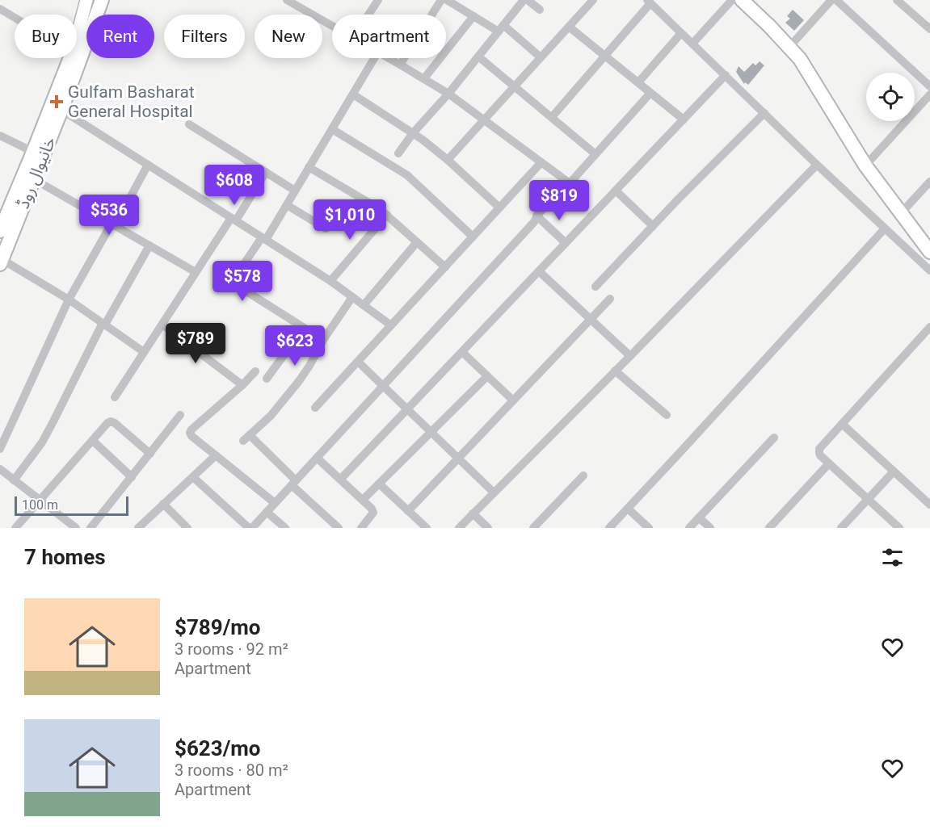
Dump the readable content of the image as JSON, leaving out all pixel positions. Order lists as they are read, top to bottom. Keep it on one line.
{"streets":{"main road":["خانیوال روڈ"]},"places":{"health":["Gulfam Basharat General Hospital"]},"scale_bar":"100 m","page":{"chip":["Buy","Rent","Filters","New","Apartment"],"price":["$608","$819","$536","$1,010","$578","$789","$623"],"scale":"100 m","heading":"7 homes","list":[{"name":"$789/mo","note":"3 rooms · 92 m² · Apartment"},{"name":"$623/mo","note":"3 rooms · 80 m² · Apartment"}]}}
